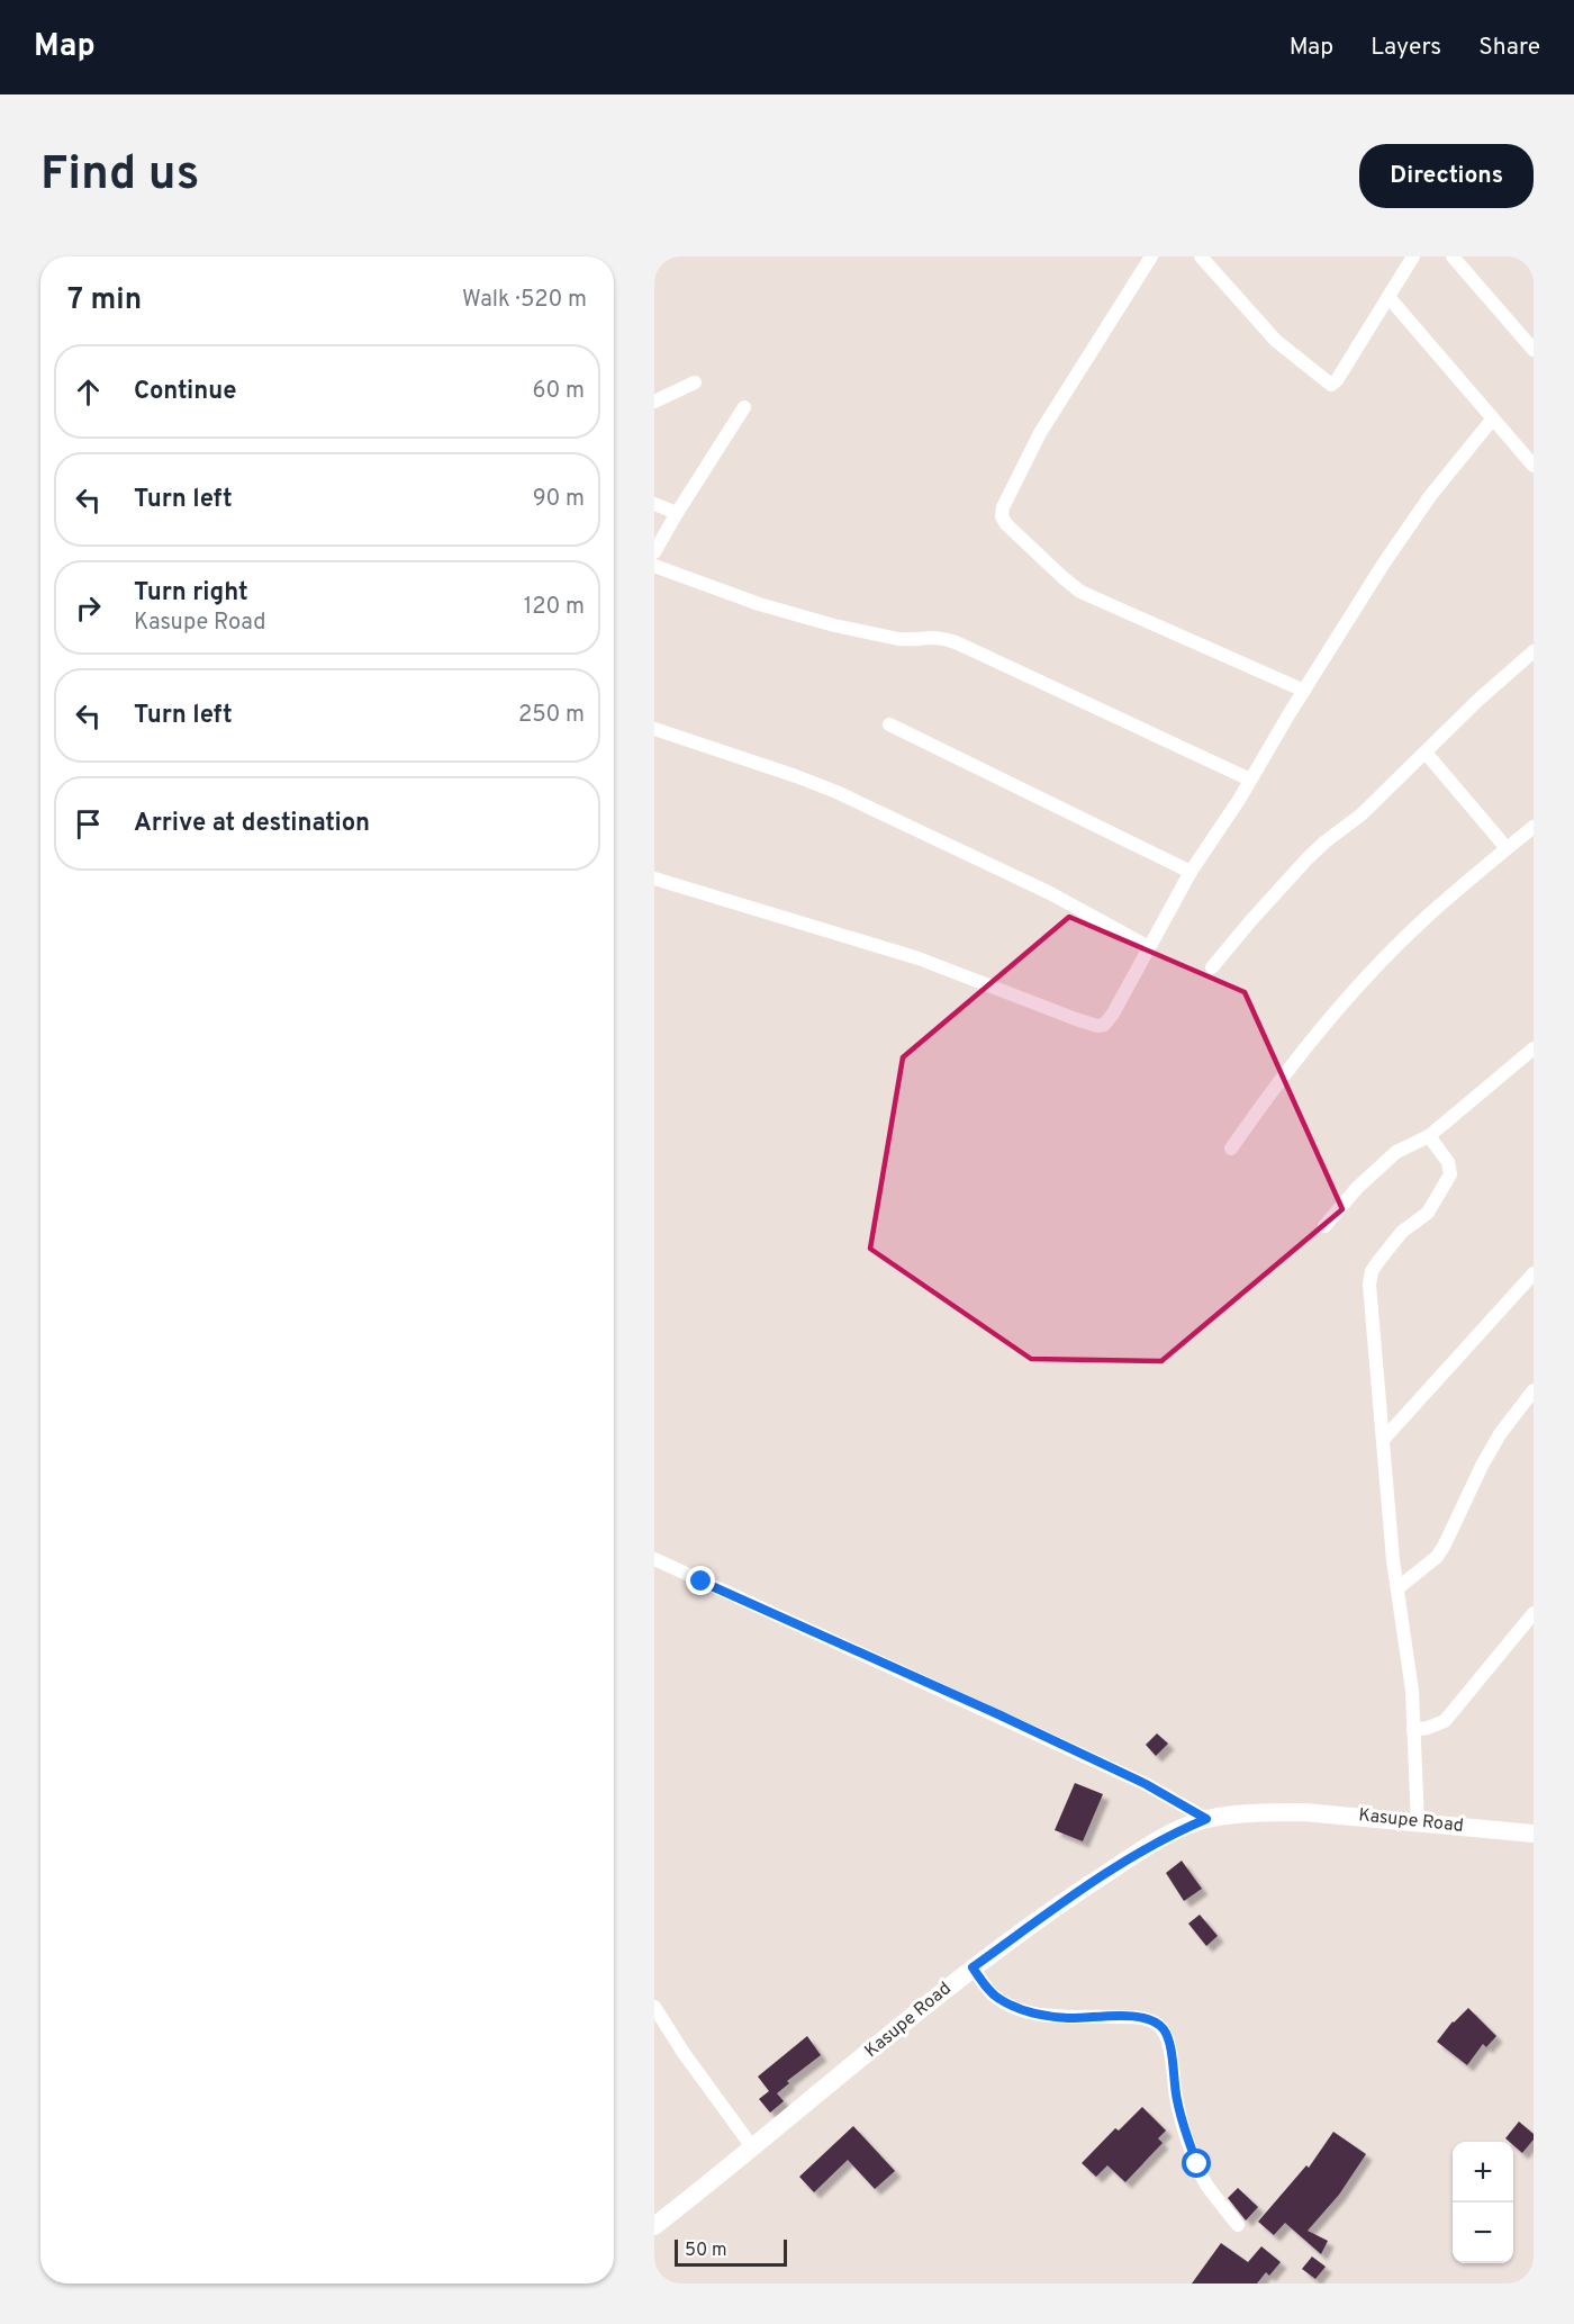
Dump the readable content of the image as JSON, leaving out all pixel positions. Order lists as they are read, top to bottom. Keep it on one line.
{"streets":{"street":["Kasupe Road"]},"scale_bar":"50 m","page":{"header":"Map","nav":["Map","Layers","Share"],"buttons":"Directions","title":"Find us","heading":["7 min","Walk · 520 m"],"list":[["Continue","60 m"],["Turn left","90 m"],["Turn right","Kasupe Road","120 m"],["Turn left","250 m"],"Arrive at destination"],"map_buttons":["+","−"],"scale":"50 m"}}
